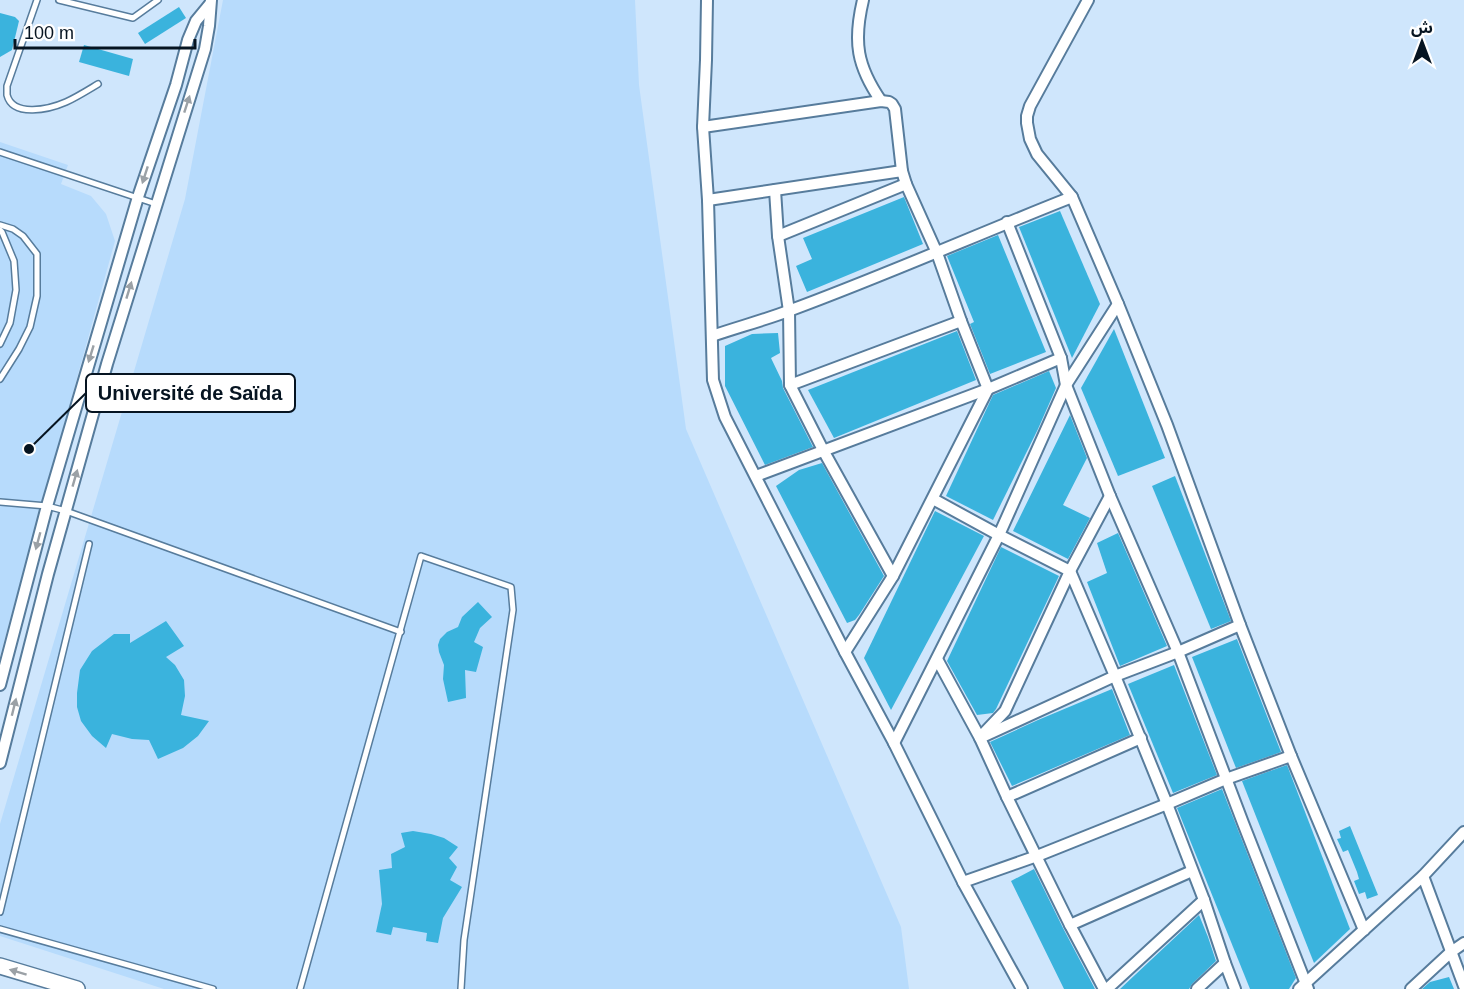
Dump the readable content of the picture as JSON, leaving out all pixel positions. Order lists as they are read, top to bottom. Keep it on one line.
{"places":["Université de Saïda"],"scale_bar":"100 m","north":"top"}
